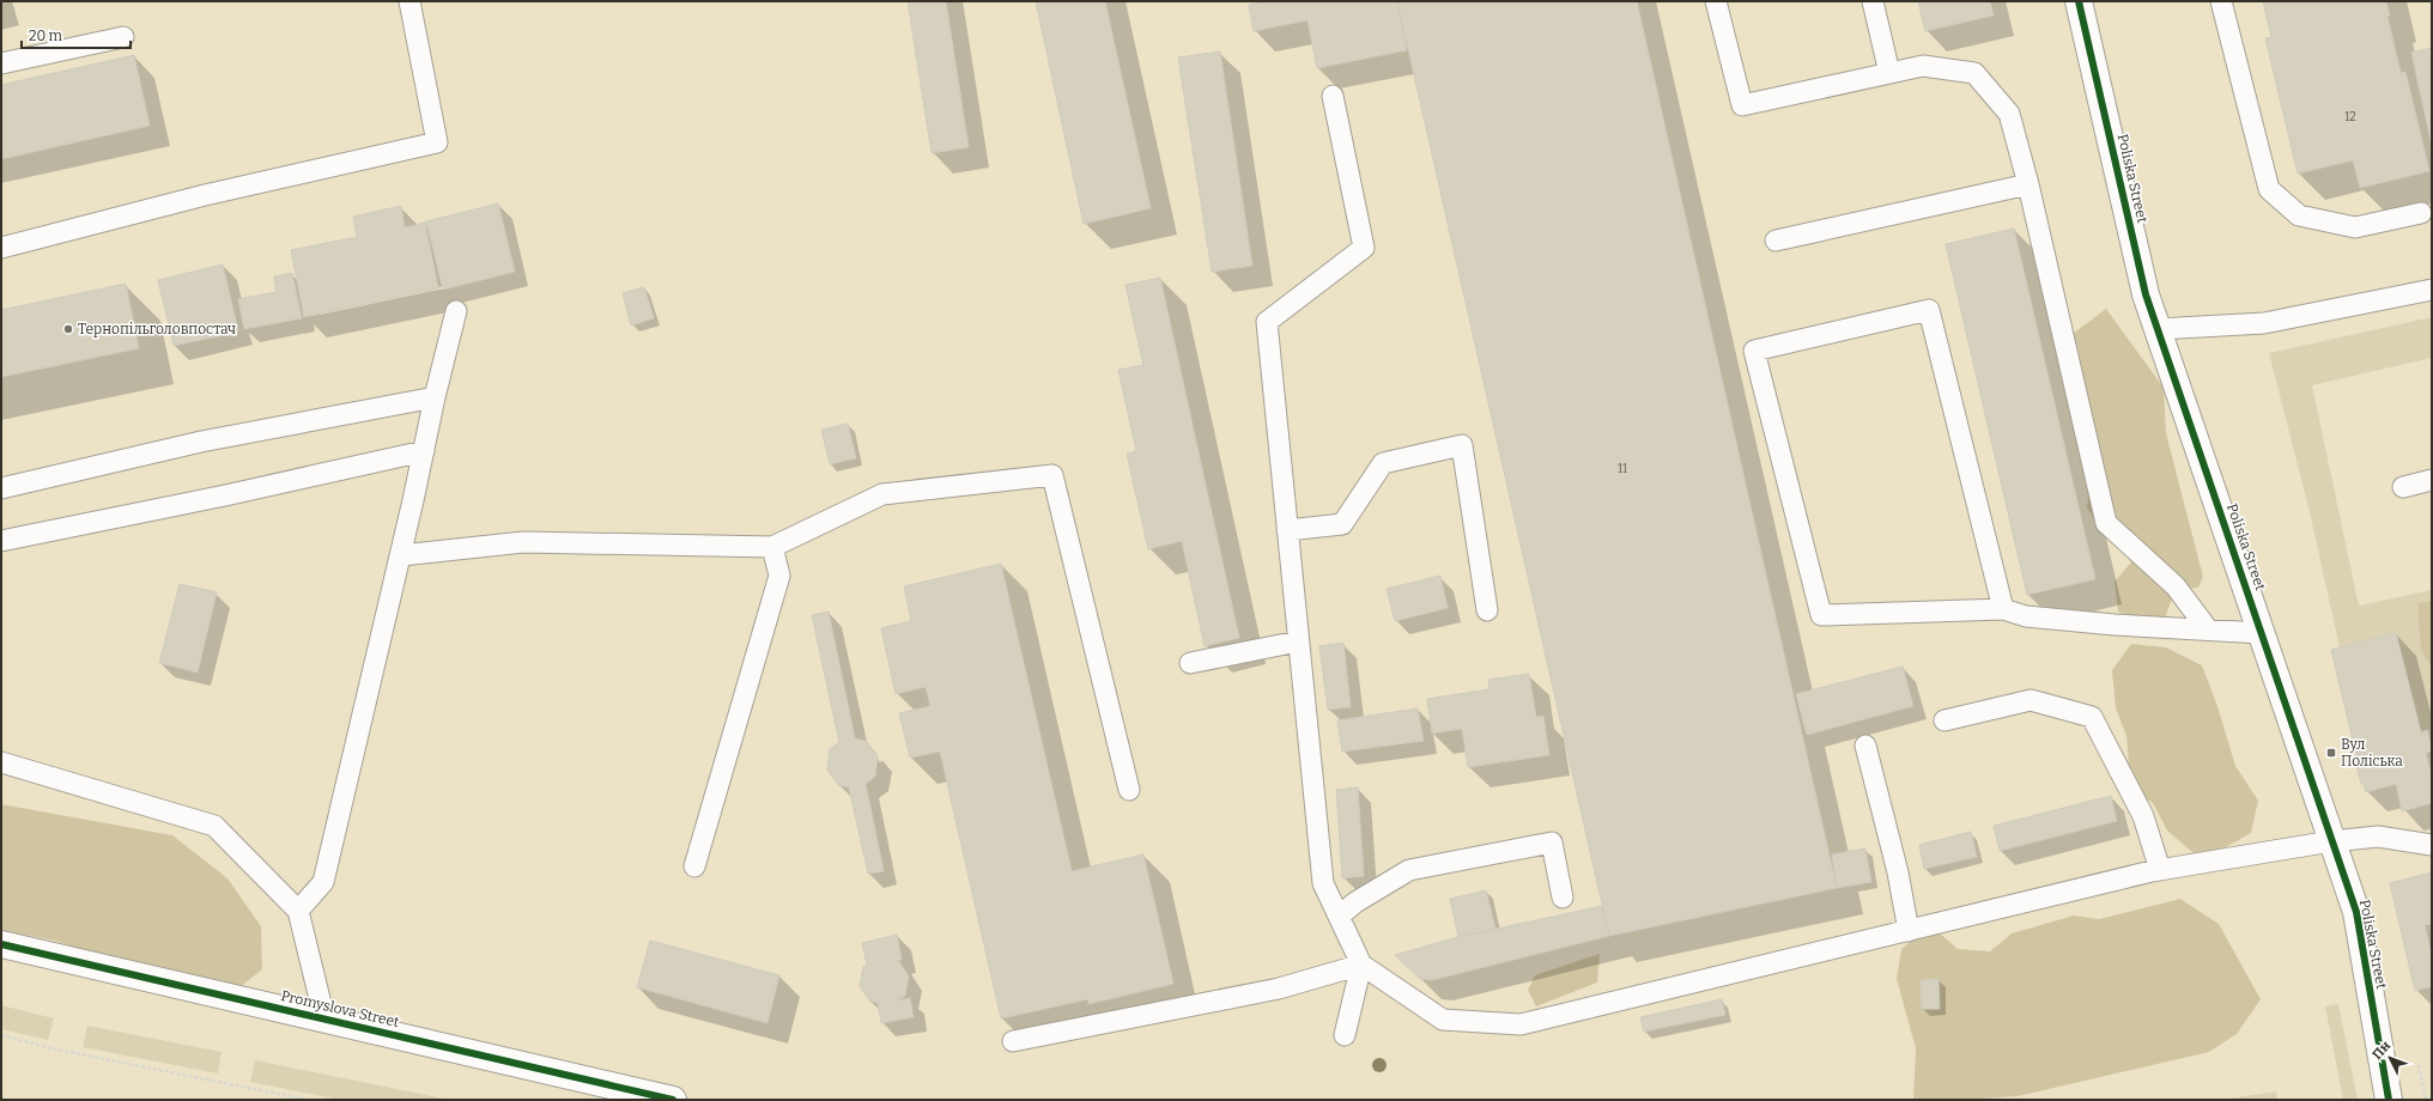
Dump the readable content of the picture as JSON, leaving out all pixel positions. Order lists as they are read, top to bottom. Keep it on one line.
{"streets":{"street":["Poliska Street","Promyslova Street"]},"places":{"other":["Тернопільголовпостач"],"transit":["Вул Поліська"]},"house_numbers":["12","11"],"scale_bar":"20 m","north":"top left"}
